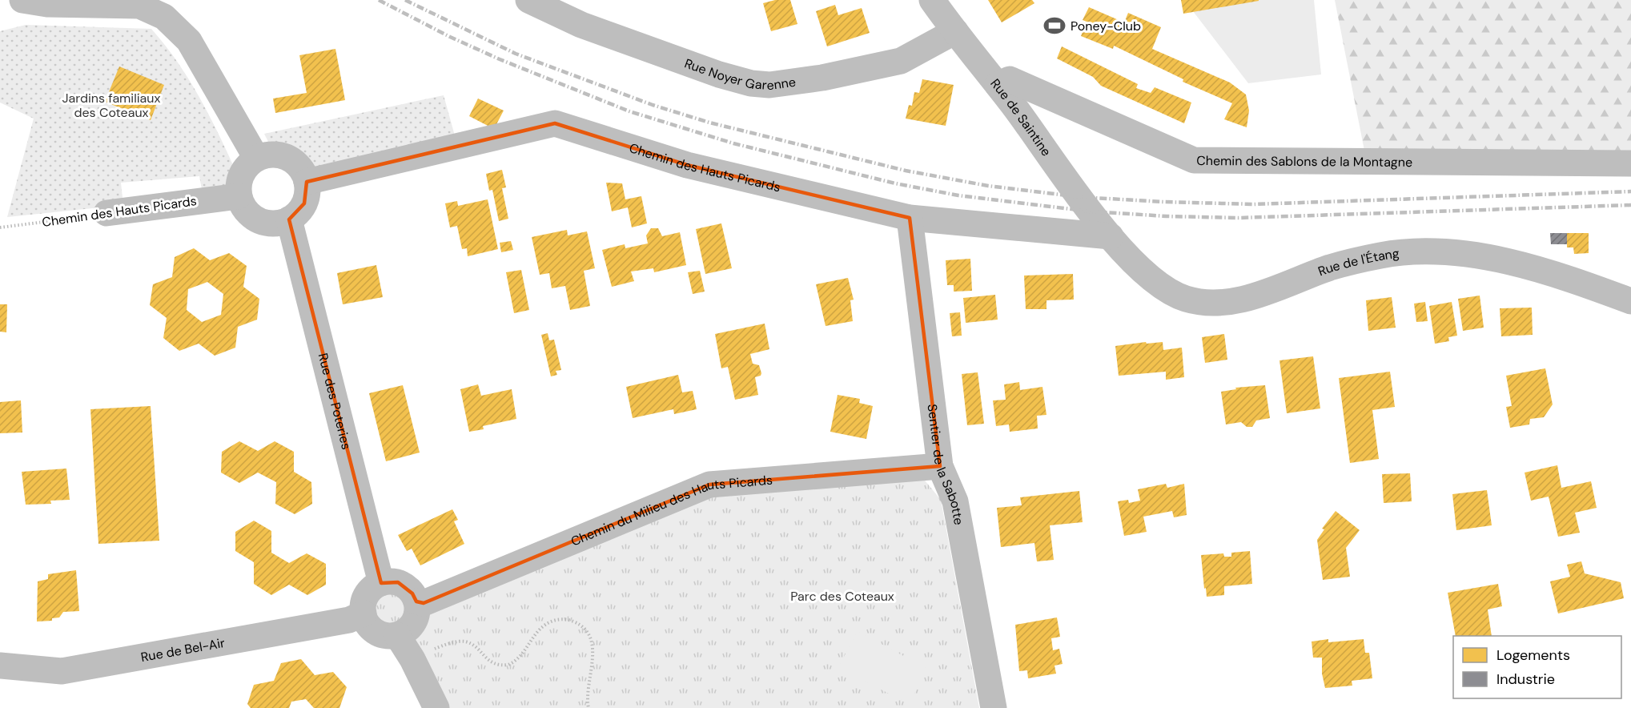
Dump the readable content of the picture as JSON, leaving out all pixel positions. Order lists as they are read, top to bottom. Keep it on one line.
{"streets":{"street":["Rue Noyer Garenne","Rue de Saintine","Chemin des Sablons de la Montagne","Chemin des Hauts Picards","Rue de l'Étang","Rue des Poteries","Sentier de la Sabotte","Chemin du Milieu des Hauts Picards","Rue de Bel-Air"]},"crossings":[["Rue Noyer Garenne","Rue de Saintine"],["Rue de Saintine","Chemin des Sablons de la Montagne"],["Rue de Saintine","Chemin des Hauts Picards"],["Rue de Saintine","Rue de l'Étang"],["Chemin des Hauts Picards","Rue de l'Étang"],["Chemin des Hauts Picards","Rue des Poteries"],["Chemin des Hauts Picards","Sentier de la Sabotte"],["Rue des Poteries","Chemin du Milieu des Hauts Picards"],["Rue des Poteries","Rue de Bel-Air"],["Sentier de la Sabotte","Chemin du Milieu des Hauts Picards"],["Chemin du Milieu des Hauts Picards","Rue de Bel-Air"]],"parks":["Jardins familiaux des Coteaux","Parc des Coteaux"],"places":{"sports":["Poney-Club"]},"legend":["Logements","Industrie"]}
